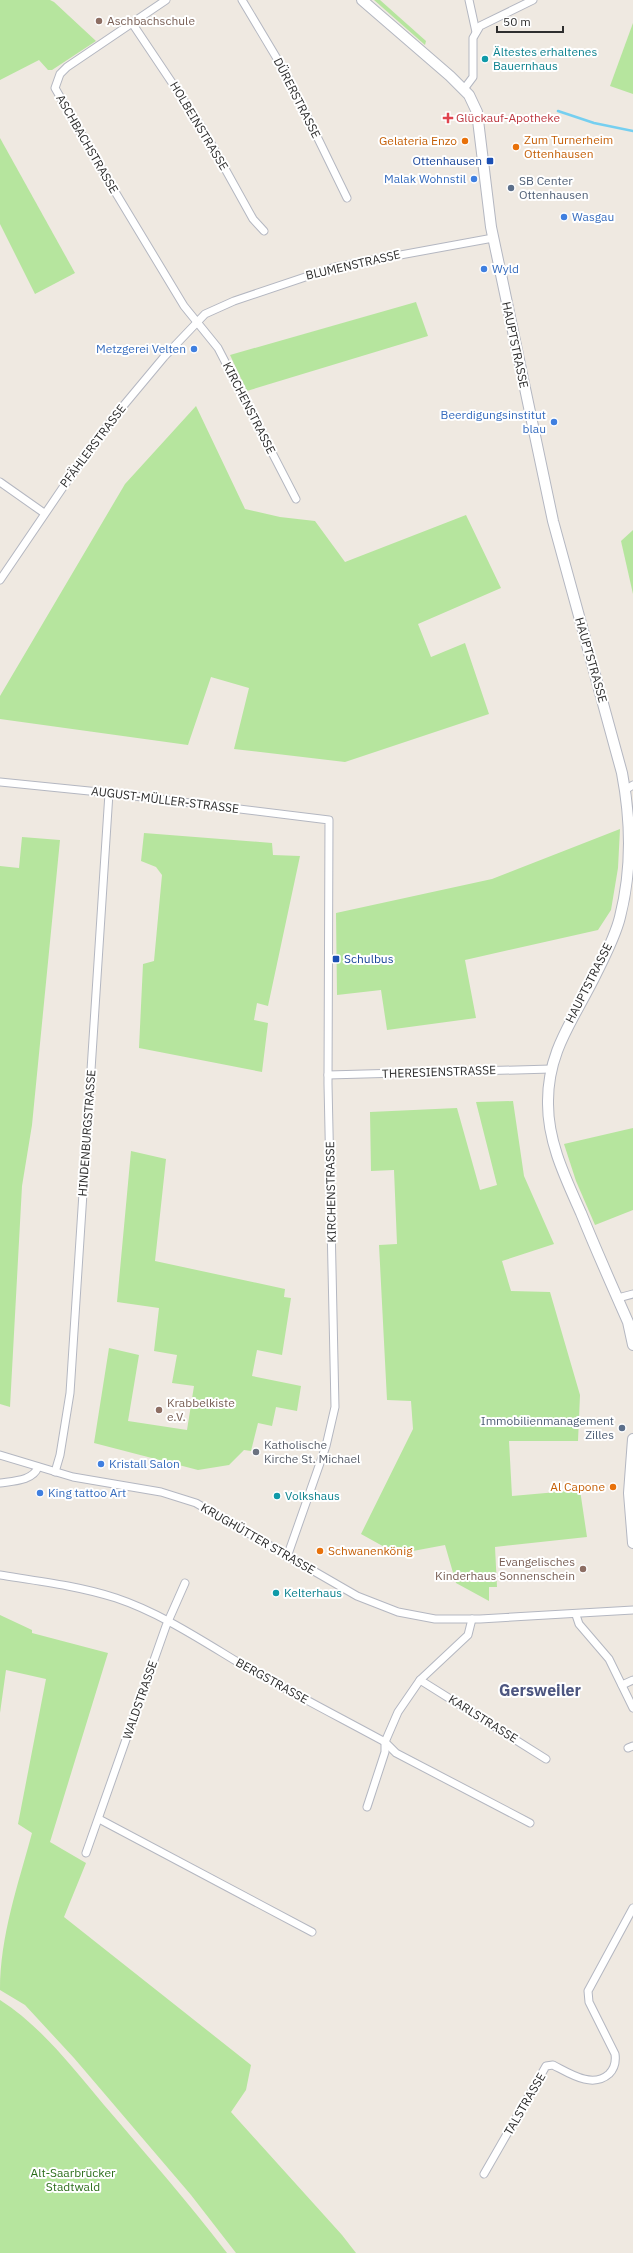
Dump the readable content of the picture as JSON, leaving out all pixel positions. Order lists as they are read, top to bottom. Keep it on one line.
{"streets":{"main road":["HAUPTSTRASSE"],"street":["DÜRERSTRASSE","HOLBEINSTRASSE","ASCHBACHSTRASSE","BLUMENSTRASSE","KIRCHENSTRASSE","PFÄHLERSTRASSE","AUGUST-MÜLLER-STRASSE","THERESIENSTRASSE","HINDENBURGSTRASSE","KRUGHÜTTER STRASSE","BERGSTRASSE","WALDSTRASSE","KARLSTRASSE","TALSTRASSE"]},"crossings":[["HOLBEINSTRASSE","ASCHBACHSTRASSE"],["ASCHBACHSTRASSE","BLUMENSTRASSE"],["ASCHBACHSTRASSE","KIRCHENSTRASSE"],["ASCHBACHSTRASSE","PFÄHLERSTRASSE"],["BLUMENSTRASSE","HAUPTSTRASSE"],["BLUMENSTRASSE","KIRCHENSTRASSE"],["BLUMENSTRASSE","PFÄHLERSTRASSE"],["HAUPTSTRASSE","THERESIENSTRASSE"],["KIRCHENSTRASSE","PFÄHLERSTRASSE"],["KIRCHENSTRASSE","AUGUST-MÜLLER-STRASSE"],["KIRCHENSTRASSE","THERESIENSTRASSE"],["KIRCHENSTRASSE","KRUGHÜTTER STRASSE"],["AUGUST-MÜLLER-STRASSE","HINDENBURGSTRASSE"],["HINDENBURGSTRASSE","KRUGHÜTTER STRASSE"],["BERGSTRASSE","WALDSTRASSE"]],"districts":["Gersweiler"],"parks":["Alt-Saarbrücker Stadtwald"],"places":{"other":["Aschbachschule","Ältestes erhaltenes Bauernhaus","Gelateria Enzo","Zum Turnerheim Ottenhausen","Malak Wohnstil","SB Center Ottenhausen","Wasgau","Wyld","Metzgerei Velten","Beerdigungsinstitut blau","Krabbelkiste e.V.","Immobilienmanagement Zilles","Katholische Kirche St. Michael","Kristall Salon","Al Capone","King tattoo Art","Volkshaus","Schwanenkönig","Evangelisches Kinderhaus Sonnenschein","Kelterhaus"],"health":["Glückauf-Apotheke"],"transit":["Ottenhausen","Schulbus"]},"scale_bar":"50 m"}
